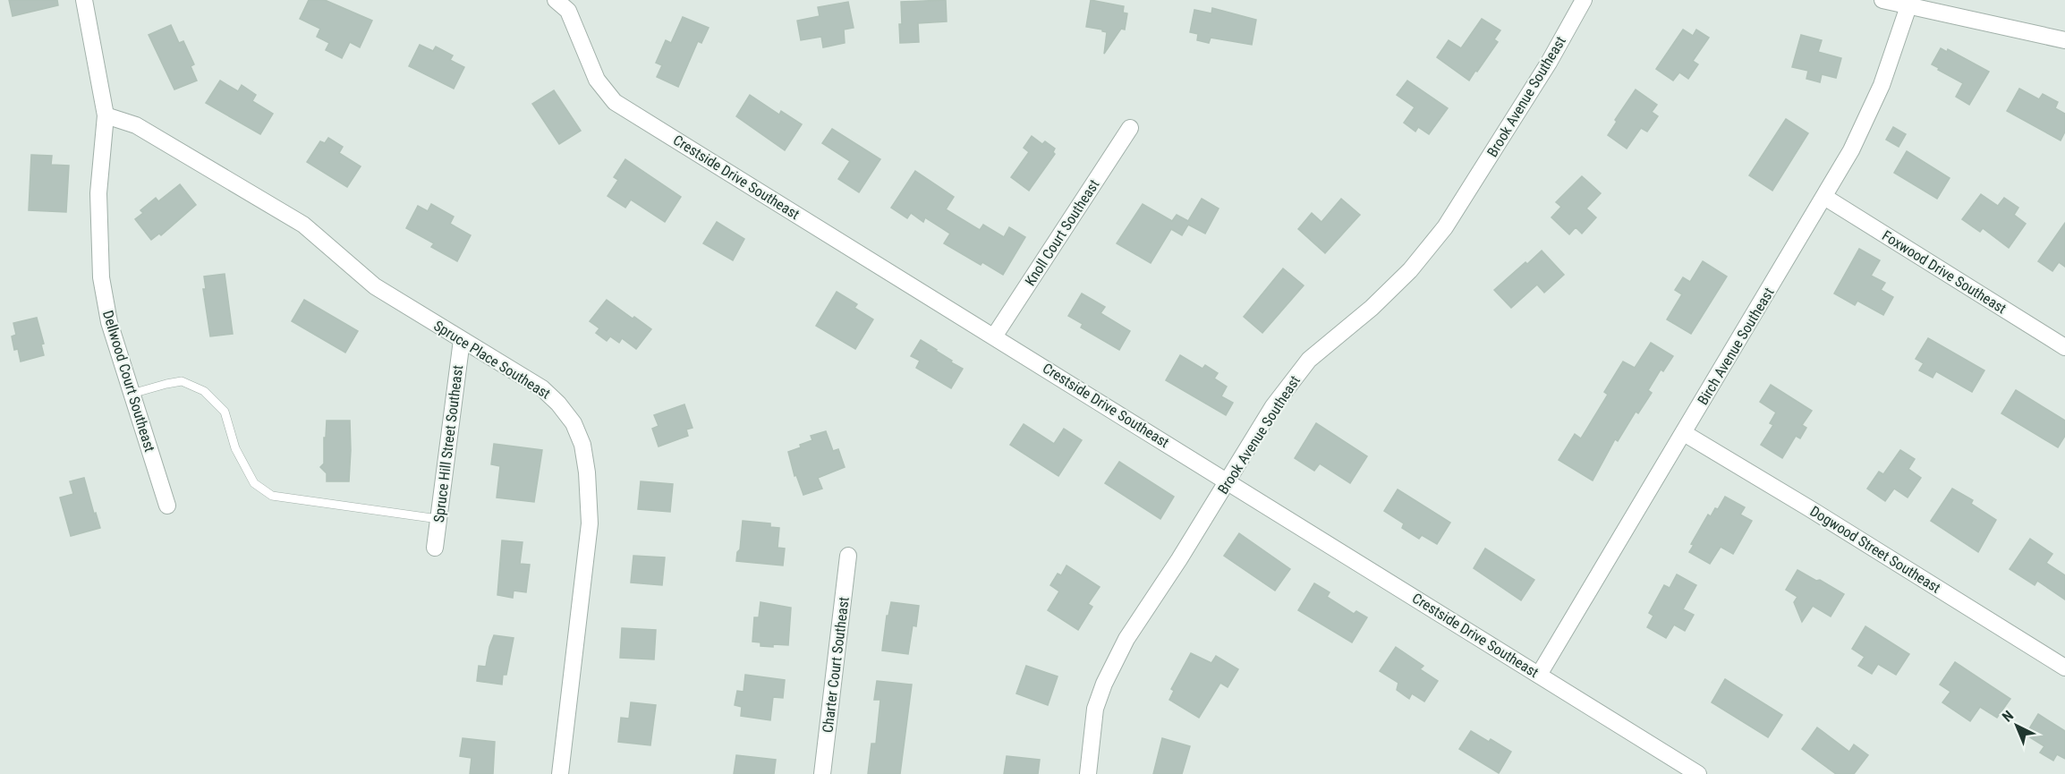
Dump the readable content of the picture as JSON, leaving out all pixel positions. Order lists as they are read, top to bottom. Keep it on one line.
{"streets":{"street":["Brook Avenue Southeast","Crestside Drive Southeast","Knoll Court Southeast","Foxwood Drive Southeast","Birch Avenue Southeast","Spruce Place Southeast","Dellwood Court Southeast","Spruce Hill Street Southeast","Dogwood Street Southeast","Charter Court Southeast"]},"crossings":[["Brook Avenue Southeast","Crestside Drive Southeast"],["Crestside Drive Southeast","Knoll Court Southeast"],["Crestside Drive Southeast","Birch Avenue Southeast"],["Foxwood Drive Southeast","Birch Avenue Southeast"],["Birch Avenue Southeast","Dogwood Street Southeast"],["Spruce Place Southeast","Dellwood Court Southeast"],["Spruce Place Southeast","Spruce Hill Street Southeast"]],"north":"top left"}
